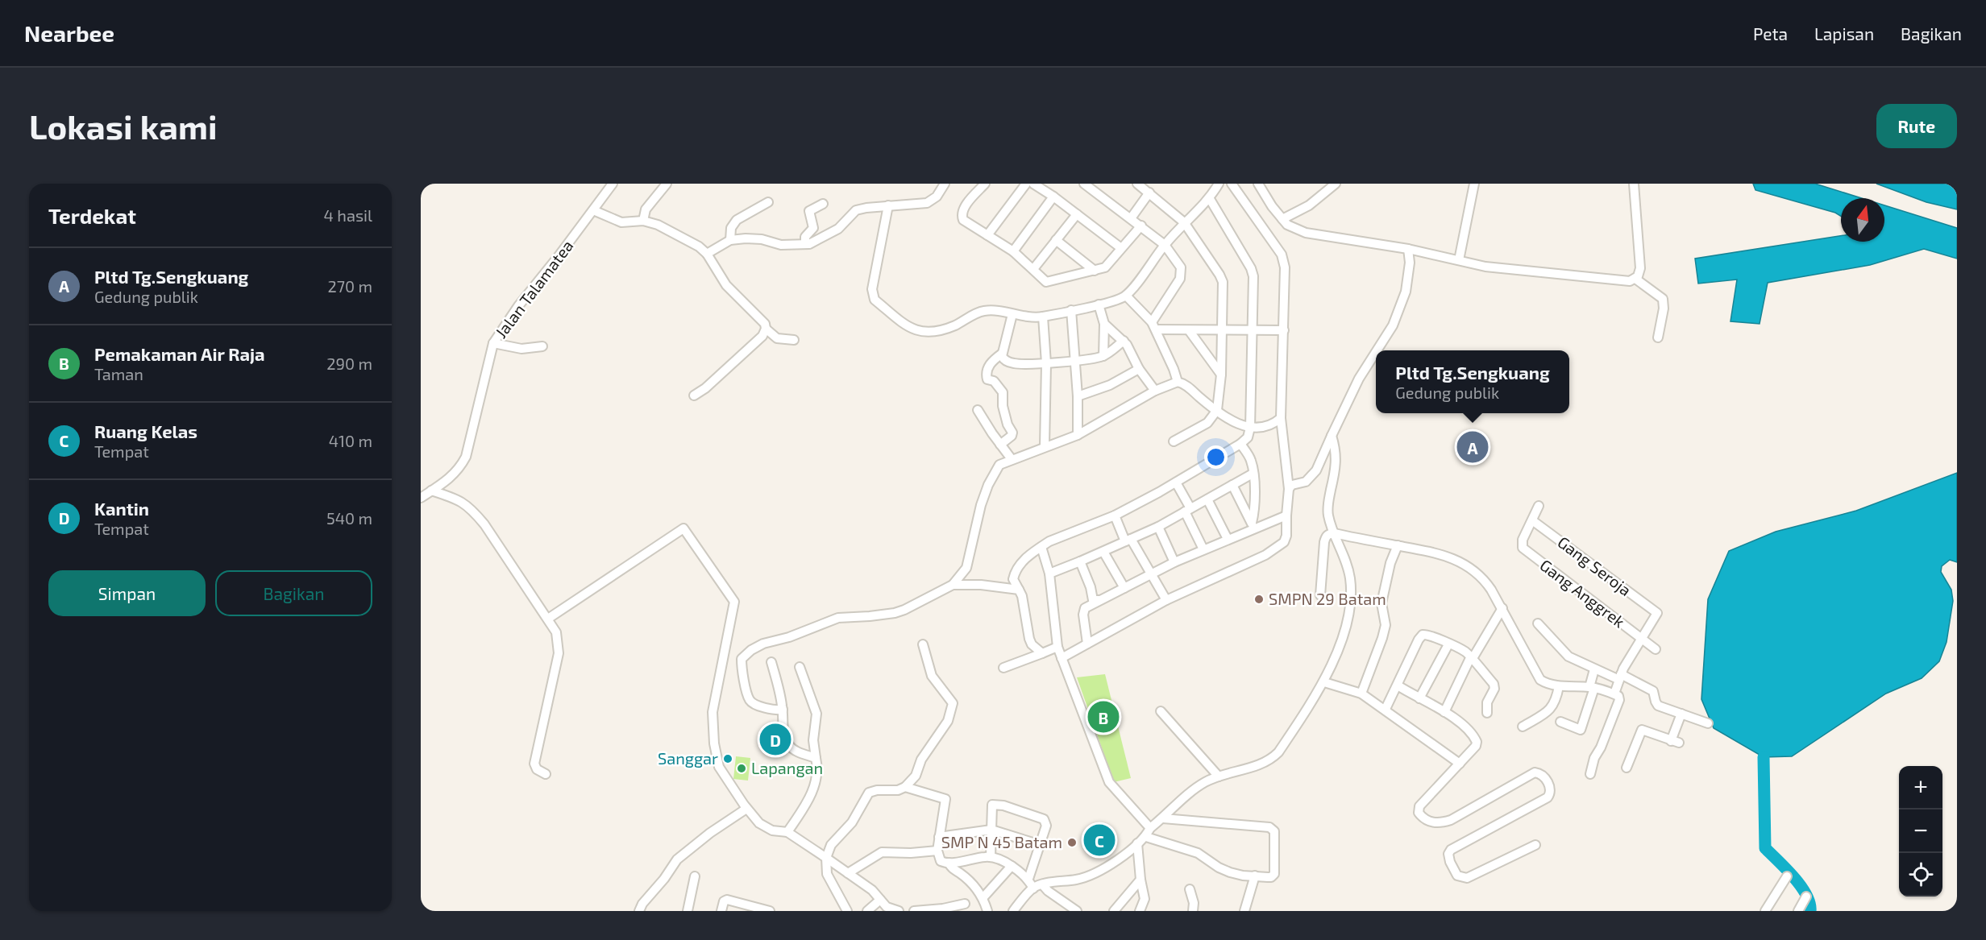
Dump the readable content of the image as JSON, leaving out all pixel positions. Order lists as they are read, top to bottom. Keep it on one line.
{"streets":{"street":["Jalan Talamatea","Gang Seroja","Gang Anggrek"]},"crossings":[["Gang Seroja","Gang Anggrek"]],"places":["SMPN 29 Batam","Sanggar","Lapangan","SMP N 45 Batam"],"north":"top","page":{"header":"Nearbee","nav":["Peta","Lapisan","Bagikan"],"buttons":["Rute",["Simpan","Bagikan"]],"title":"Lokasi kami","heading":["Terdekat","4 hasil"],"list":[{"mark":"A","name":"Pltd Tg.Sengkuang","note":"Gedung publik","value":"270 m"},{"mark":"B","name":"Pemakaman Air Raja","note":"Taman","value":"290 m"},{"mark":"C","name":"Ruang Kelas","note":"Tempat","value":"410 m"},{"mark":"D","name":"Kantin","note":"Tempat","value":"540 m"}],"popup":["Pltd Tg.Sengkuang","Gedung publik"],"pins":["A","B","D","C"],"map_buttons":["+","−"]}}
